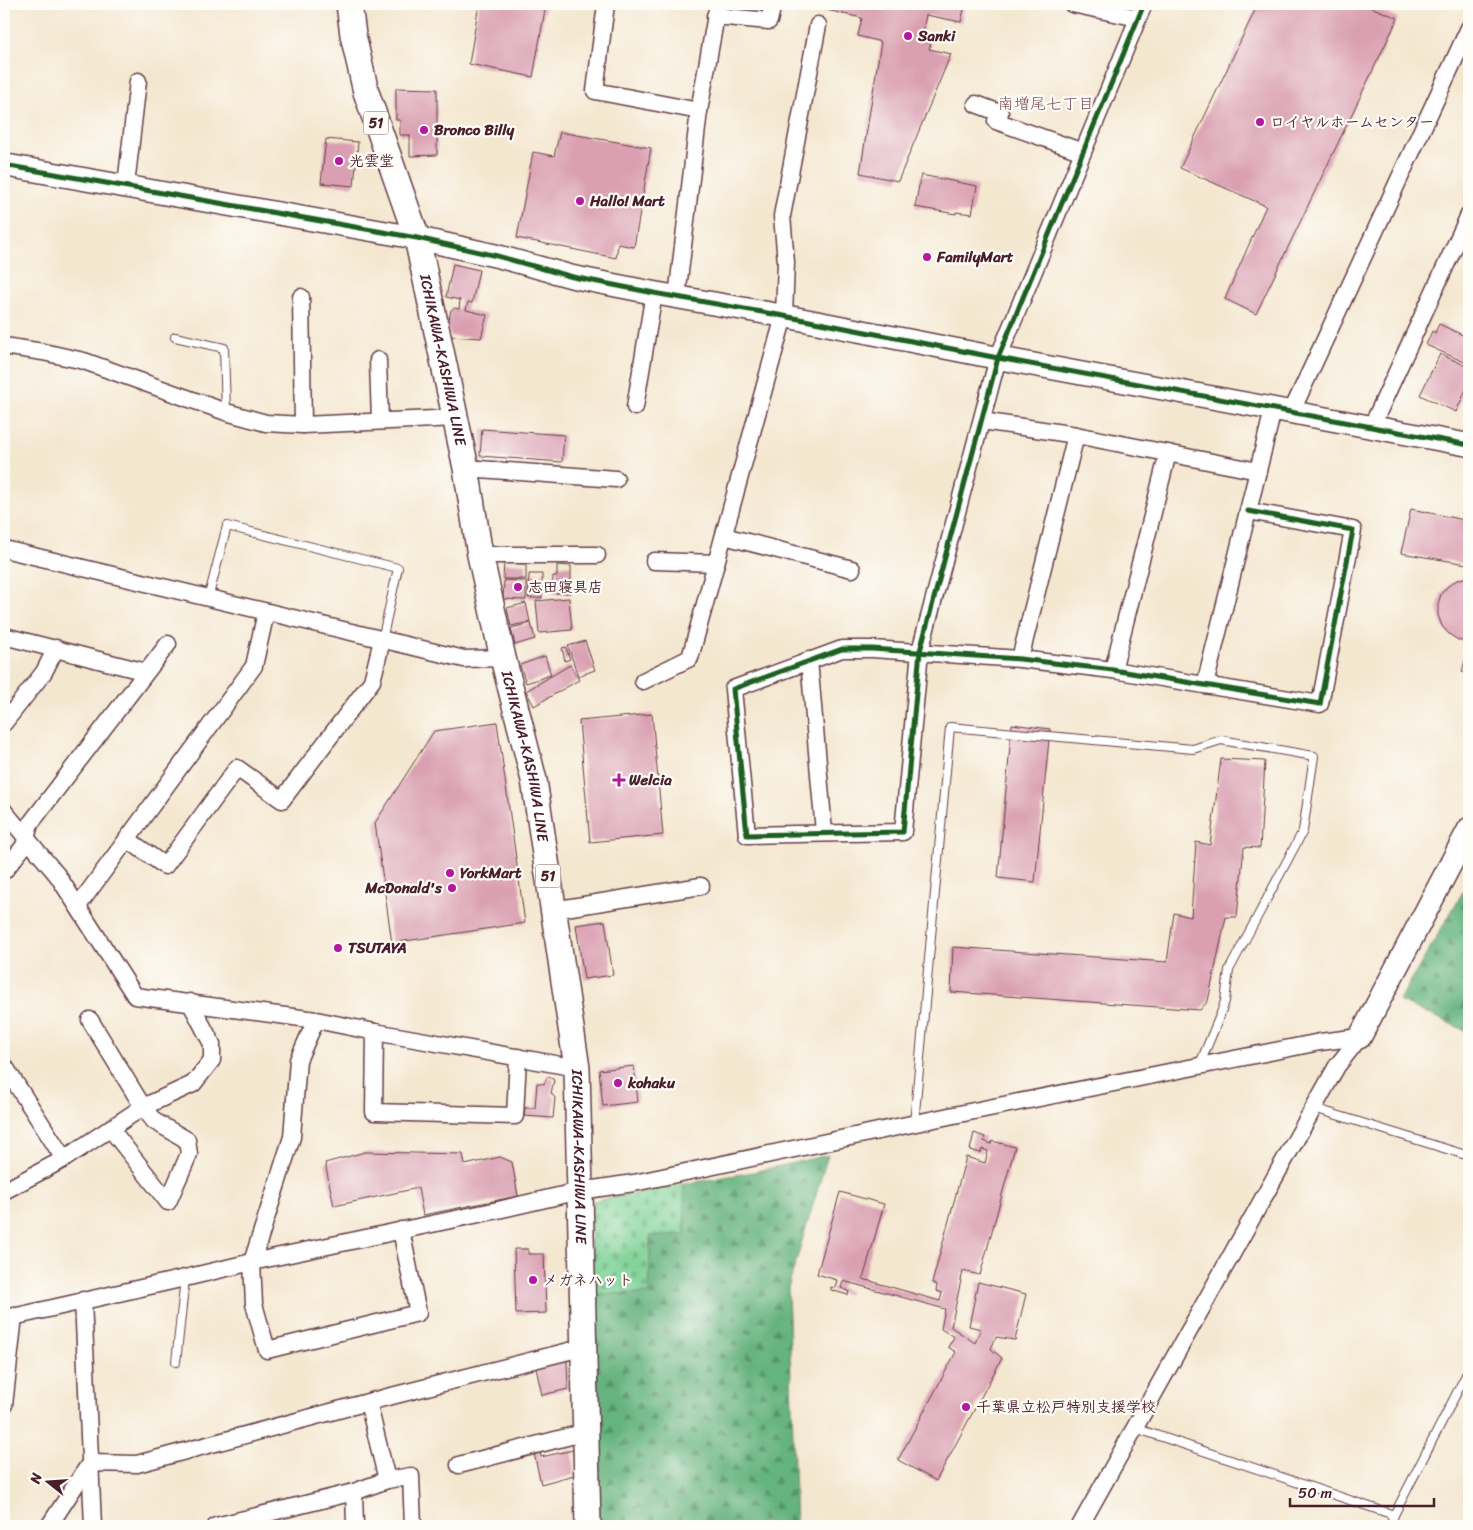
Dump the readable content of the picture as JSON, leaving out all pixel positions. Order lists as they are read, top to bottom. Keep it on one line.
{"streets":{"main road":["51","ICHIKAWA-KASHIWA LINE"]},"districts":["南増尾七丁目"],"places":{"other":["Sanki","ロイヤルホームセンター","Bronco Billy","光雲堂","Hallo! Mart","FamilyMart","志田寝具店","YorkMart","McDonald's","TSUTAYA","kohaku","メガネハット","千葉県立松戸特別支援学校"],"health":["Welcia"]},"scale_bar":"50 m","north":"left"}
